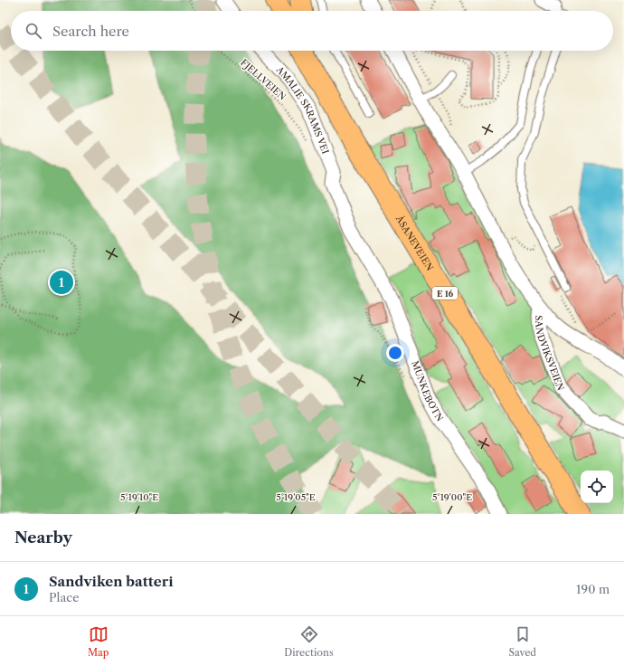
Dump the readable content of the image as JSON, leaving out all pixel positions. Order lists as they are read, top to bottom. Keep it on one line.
{"streets":{"highway":["ÅSANEVEIEN","E 16"],"street":["AMALIE SKRAMS VEI","SANDVIKSVEIEN","MUNKEBOTN"],"path":["FJELLVEIEN"]},"crossings":[["AMALIE SKRAMS VEI","MUNKEBOTN"],["ÅSANEVEIEN","E 16"]],"page":{"search":"Search here","pins":"1","heading":"Nearby","list":[{"mark":"1","name":"Sandviken batteri","note":"Place","value":"190 m"}],"nav":["Map","Directions","Saved"]},"coordinates":["5°19'10\"E","5°19'05\"E","5°19'00\"E"]}
